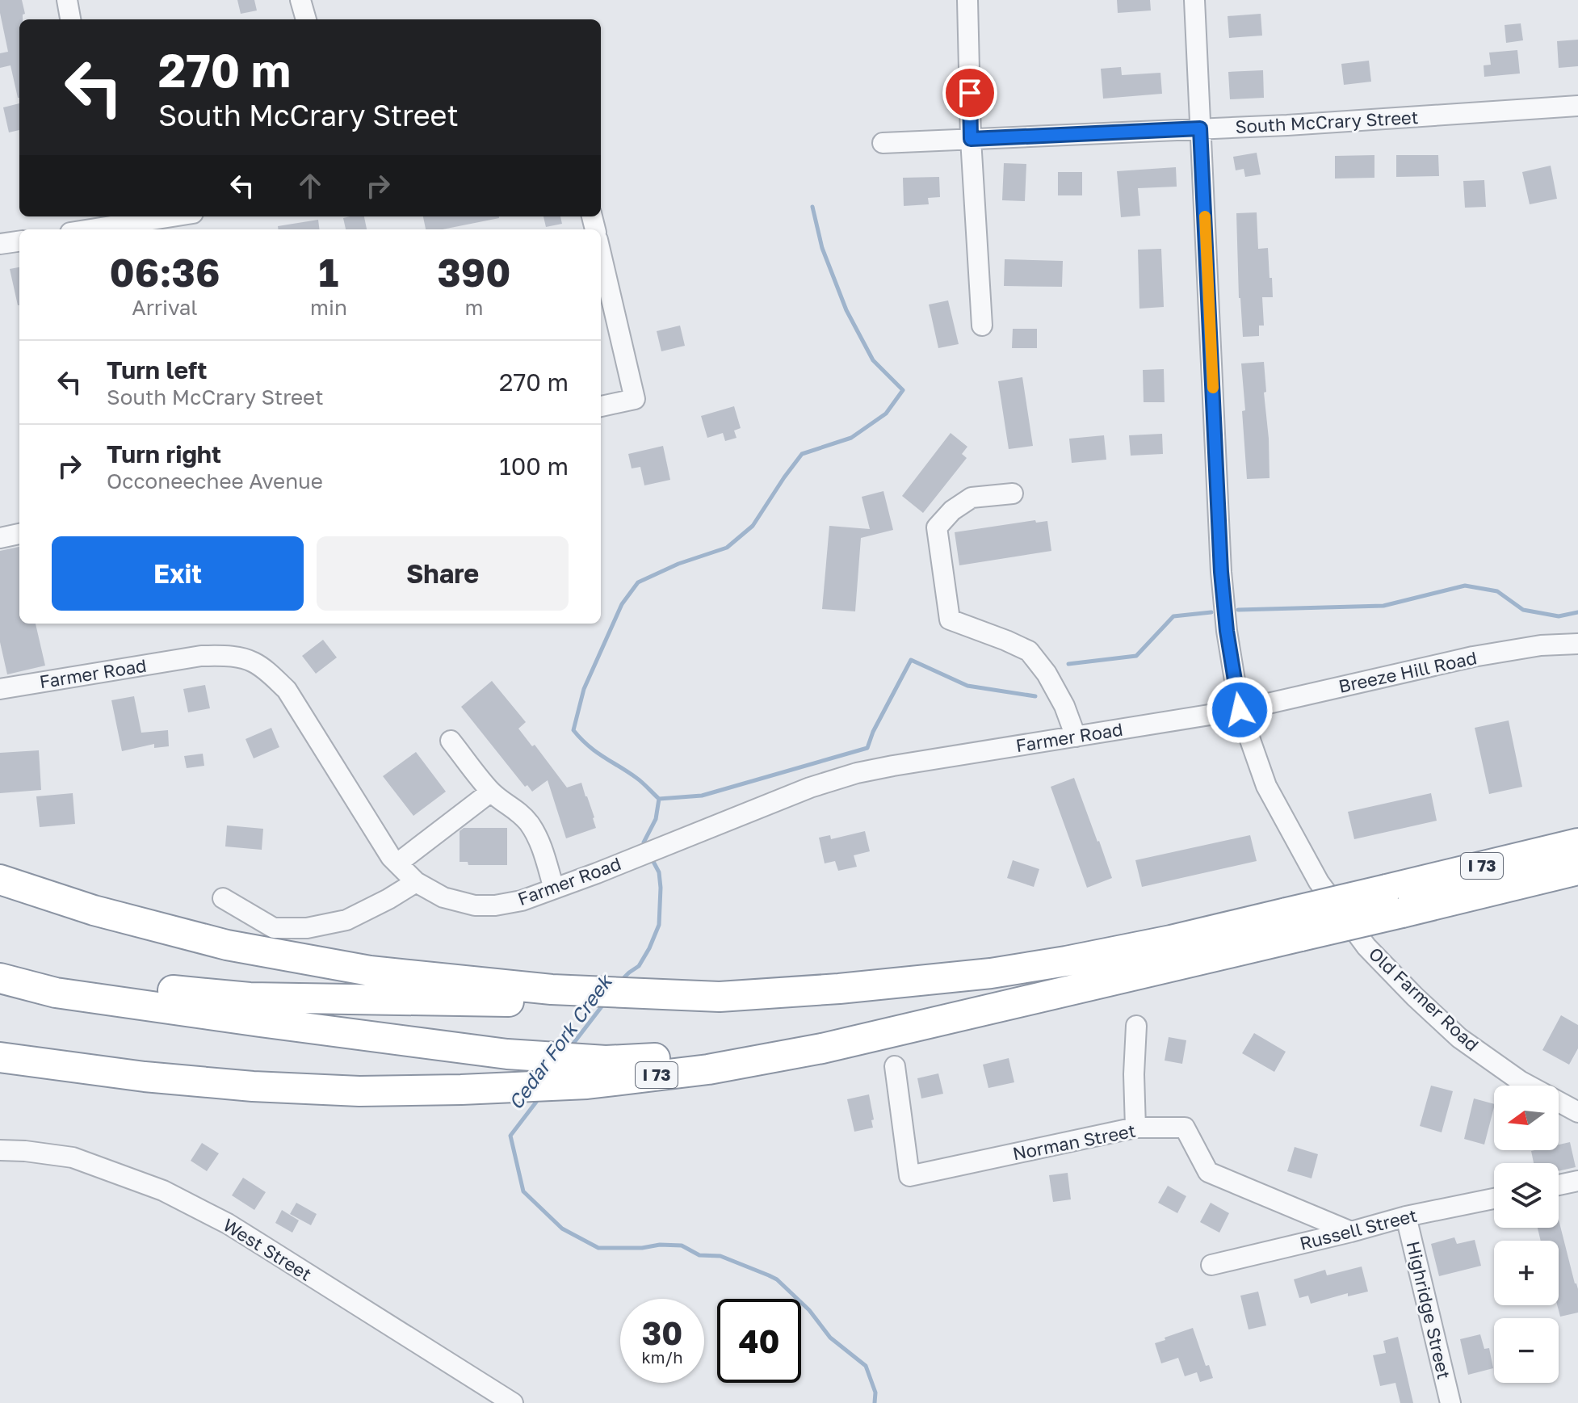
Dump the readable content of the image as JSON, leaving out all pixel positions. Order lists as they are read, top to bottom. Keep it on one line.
{"streets":{"highway":["I 73"],"street":["South McCrary Street","Breeze Hill Road","Farmer Road","Old Farmer Road","Norman Street","Russell Street","West Street","Highridge Street"]},"crossings":[["South McCrary Street","Old Farmer Road"],["Breeze Hill Road","Farmer Road"],["Breeze Hill Road","Old Farmer Road"],["Farmer Road","Old Farmer Road"],["Norman Street","Russell Street"],["Russell Street","Highridge Street"]],"water":["Cedar Fork Creek"],"north":"left","page":{"turn":["270 m","South McCrary Street"],"eta":["06:36","Arrival","1","min","390","m"],"list":[{"name":"Turn left","note":"South McCrary Street","value":"270 m"},{"name":"Turn right","note":"Occoneechee Avenue","value":"100 m"}],"buttons":["Exit","Share"],"map_buttons":["+","−"],"speed":"30 km/h","limit":"40"}}
